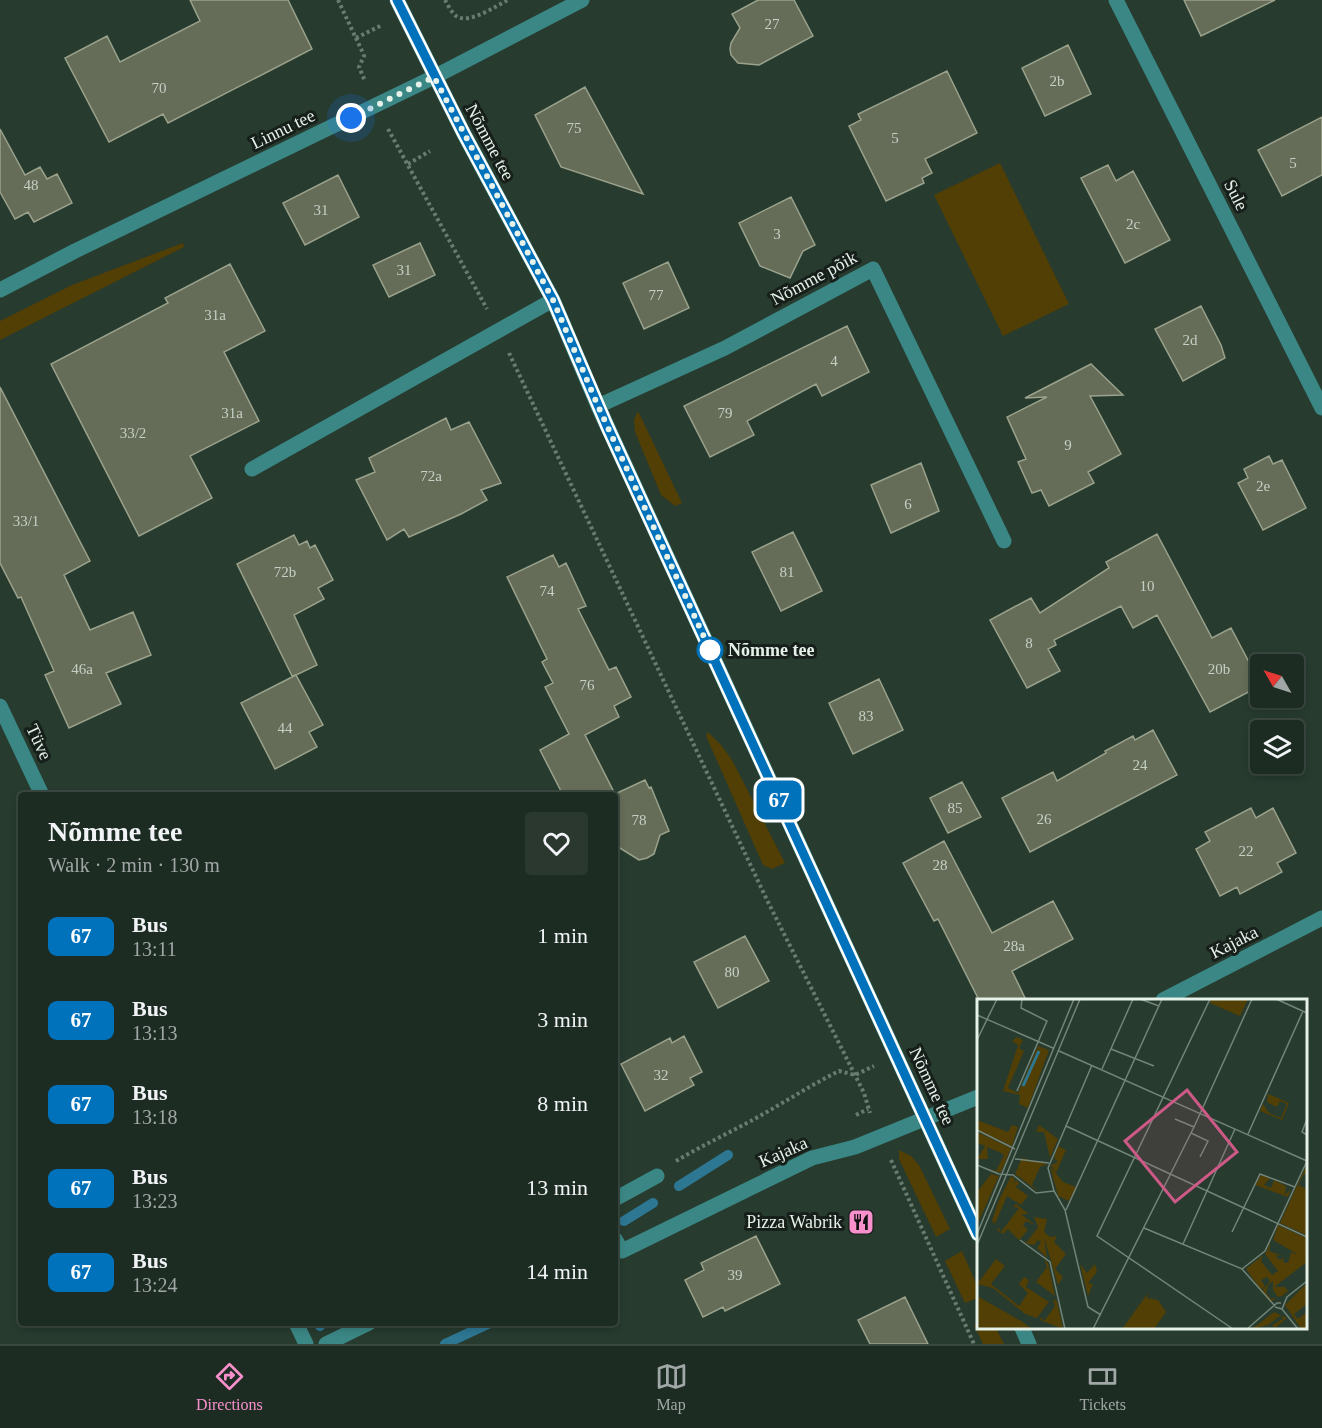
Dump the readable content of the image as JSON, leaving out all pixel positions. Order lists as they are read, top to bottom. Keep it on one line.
{"streets":{"street":["Linnu tee","Nõmme tee","Sule","Nõmme põik","Tüve","Kajaka"]},"crossings":[["Linnu tee","Nõmme tee"],["Nõmme tee","Nõmme põik"],["Nõmme tee","Kajaka"]],"places":{"other":["Nõmme tee"],"restaurant":["Pizza Wabrik"]},"lines":["bus line 67"],"house_numbers":["27","2b","70","75","5","5","48","31","2c","3","31","77","31a","2d","4","31a","79","33/2","9","72a","2e","6","33/1","72b","81","10","74","8","46a","20b","76","83","44","24","85","26","78","22","28","28a","80","32","39"],"north":"top left","page":{"on_map":"67","heading":["Nõmme tee","Walk · 2 min · 130 m"],"list":[{"mark":"67","name":"Bus","note":"13:11","value":"1 min"},{"mark":"67","name":"Bus","note":"13:13","value":"3 min"},{"mark":"67","name":"Bus","note":"13:18","value":"8 min"},{"mark":"67","name":"Bus","note":"13:23","value":"13 min"},{"mark":"67","name":"Bus","note":"13:24","value":"14 min"}],"tabs":["Directions","Map","Tickets"]}}
